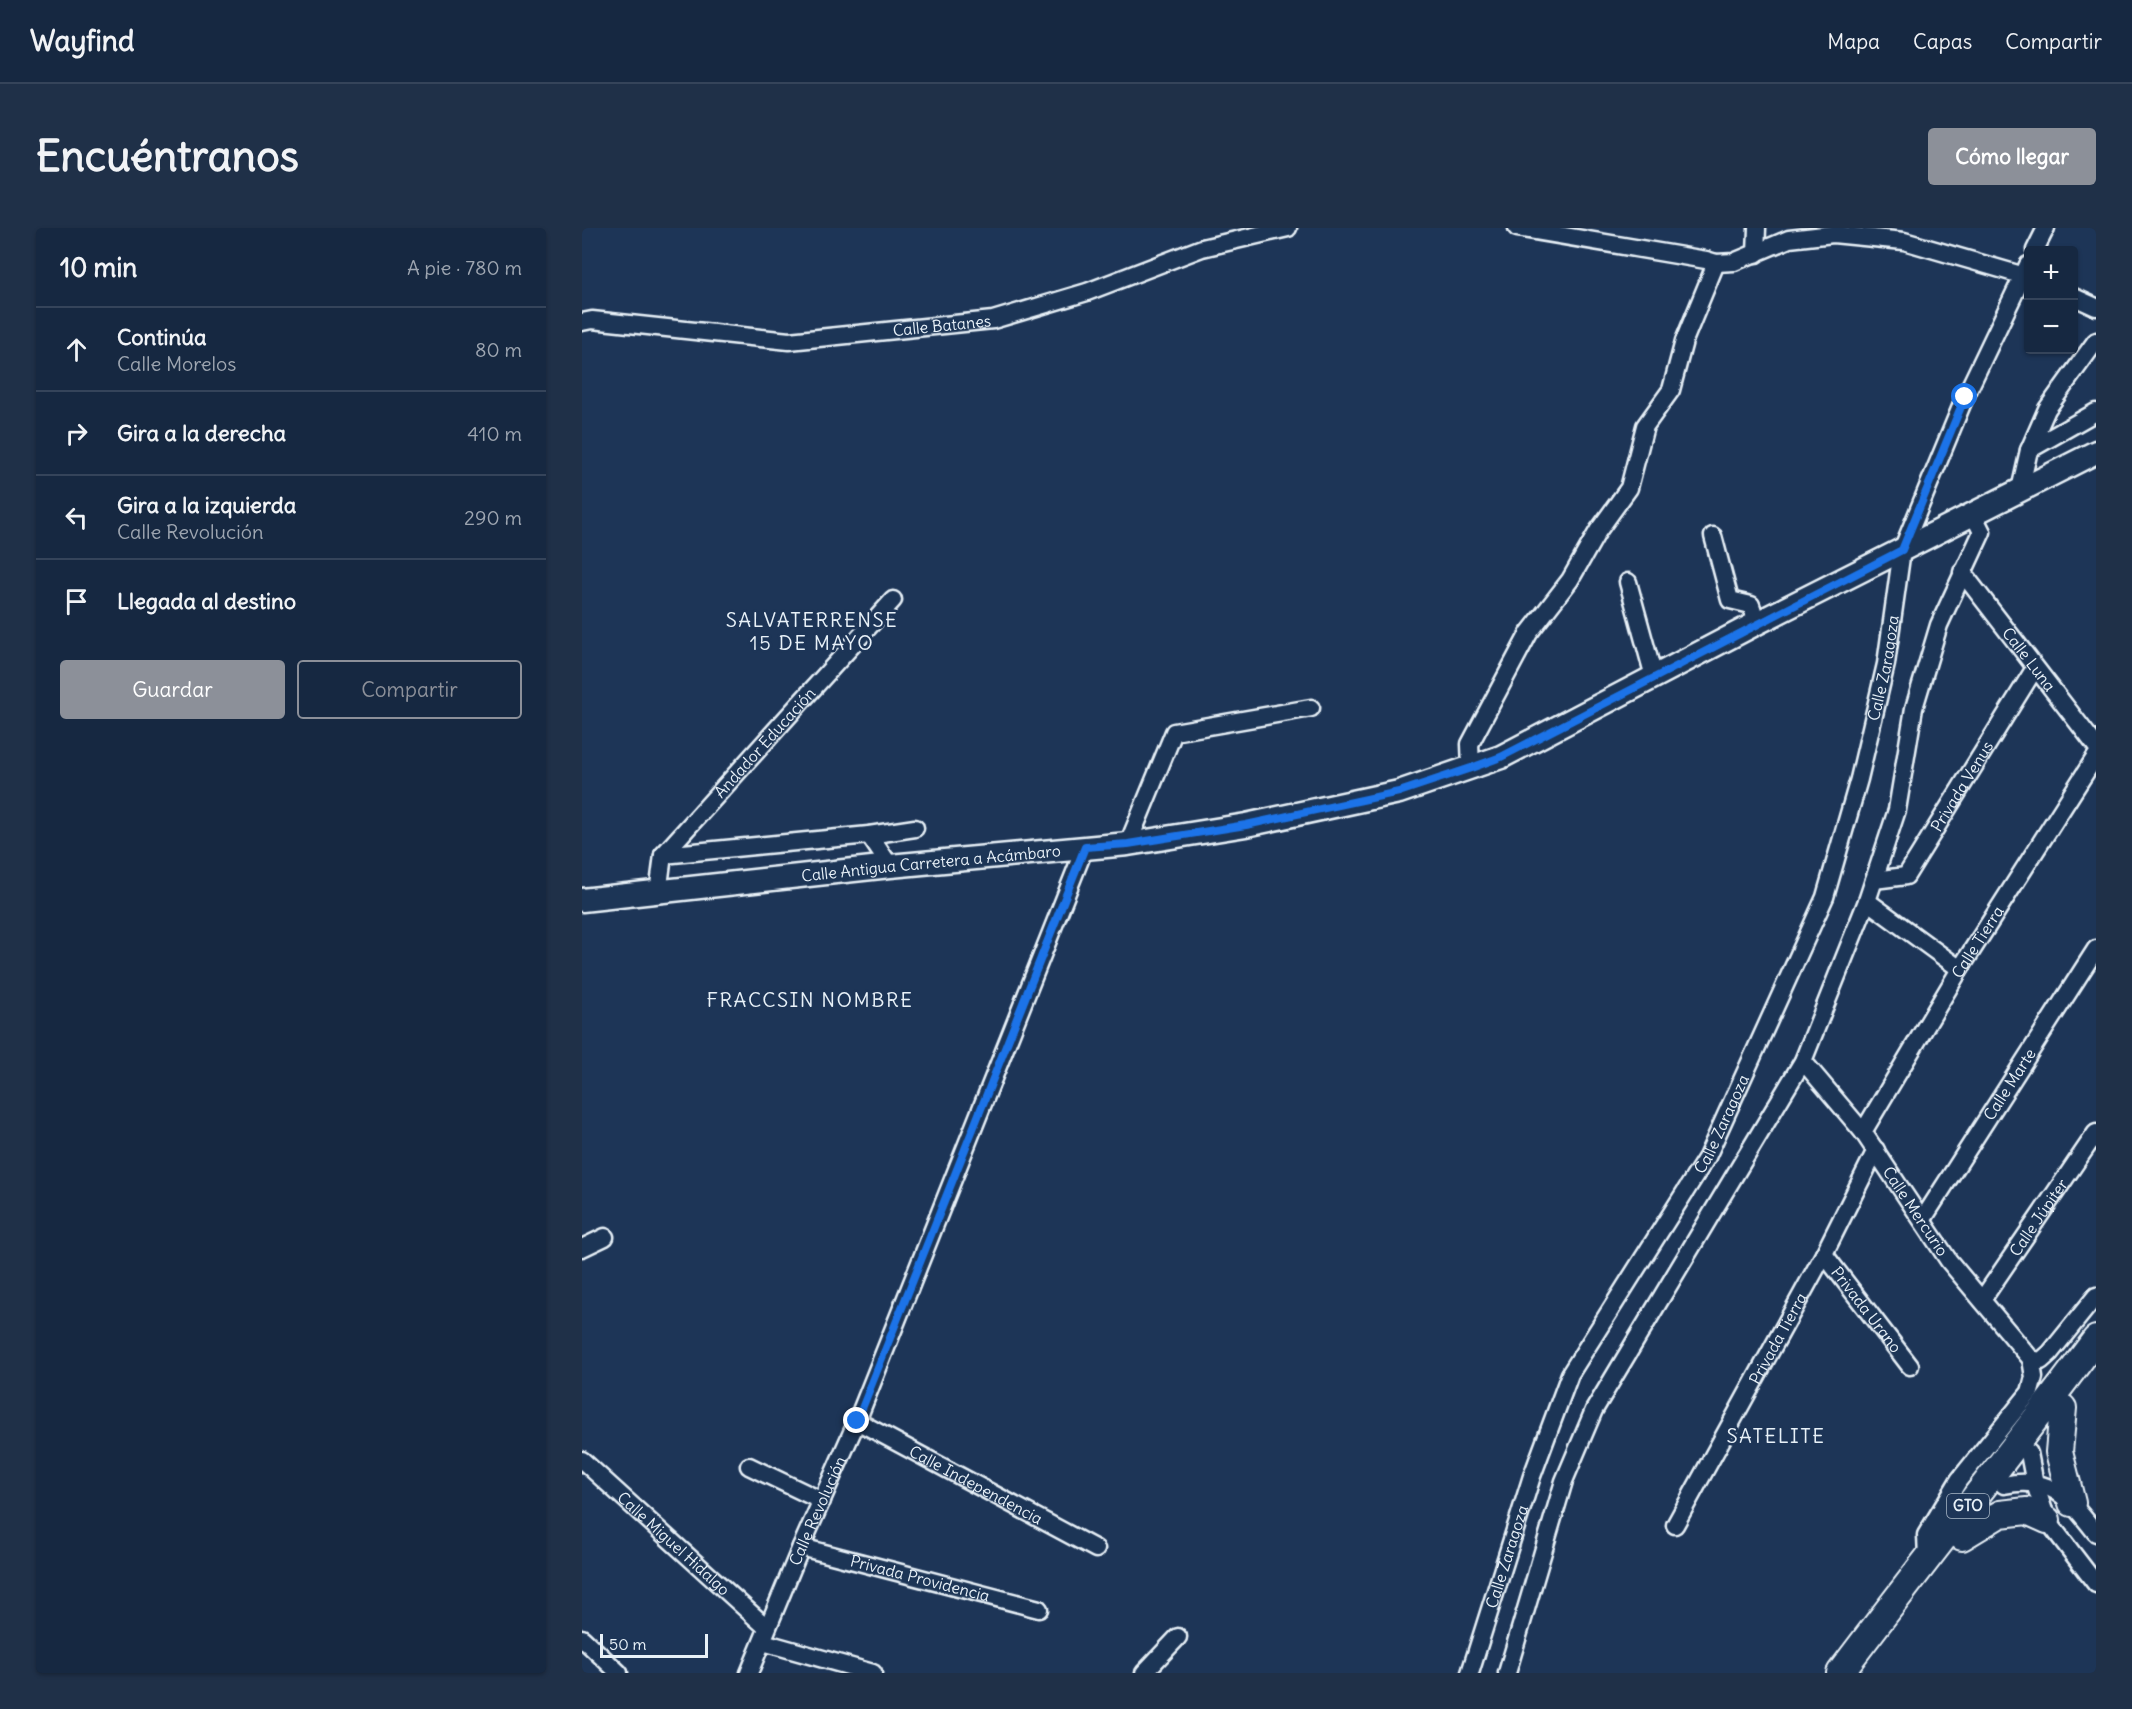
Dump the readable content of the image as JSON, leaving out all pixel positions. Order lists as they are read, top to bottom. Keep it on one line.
{"streets":{"main road":["Calle Antigua Carretera a Acámbaro","GTO"],"street":["Calle Batanes","Calle Luna","Calle Zaragoza","Andador Educación","Privada Venus","Calle Tierra","Calle Marte","Calle Mercurio","Calle Júpiter","Privada Urano","Privada Tierra","Calle Independencia","Calle Revolución","Calle Miguel Hidalgo","Privada Providencia"]},"crossings":[["Calle Luna","Privada Venus"],["Calle Zaragoza","Calle Antigua Carretera a Acámbaro"],["Calle Antigua Carretera a Acámbaro","Calle Revolución"],["Calle Tierra","Calle Mercurio"],["Calle Marte","Calle Mercurio"],["Calle Mercurio","Calle Júpiter"],["Calle Mercurio","Privada Tierra"],["Privada Urano","Privada Tierra"],["Calle Independencia","Calle Revolución"],["Calle Revolución","Calle Miguel Hidalgo"],["Calle Revolución","Privada Providencia"]],"districts":["SALVATERRENSE 15 DE MAYO","FRACCSIN NOMBRE","SATELITE"],"scale_bar":"50 m","page":{"header":"Wayfind","nav":["Mapa","Capas","Compartir"],"buttons":["Cómo llegar",["Guardar","Compartir"]],"title":"Encuéntranos","heading":["10 min","A pie · 780 m"],"map_buttons":["+","−"],"list":[["Continúa","Calle Morelos","80 m"],["Gira a la derecha","410 m"],["Gira a la izquierda","Calle Revolución","290 m"],"Llegada al destino"],"scale":"50 m"}}
